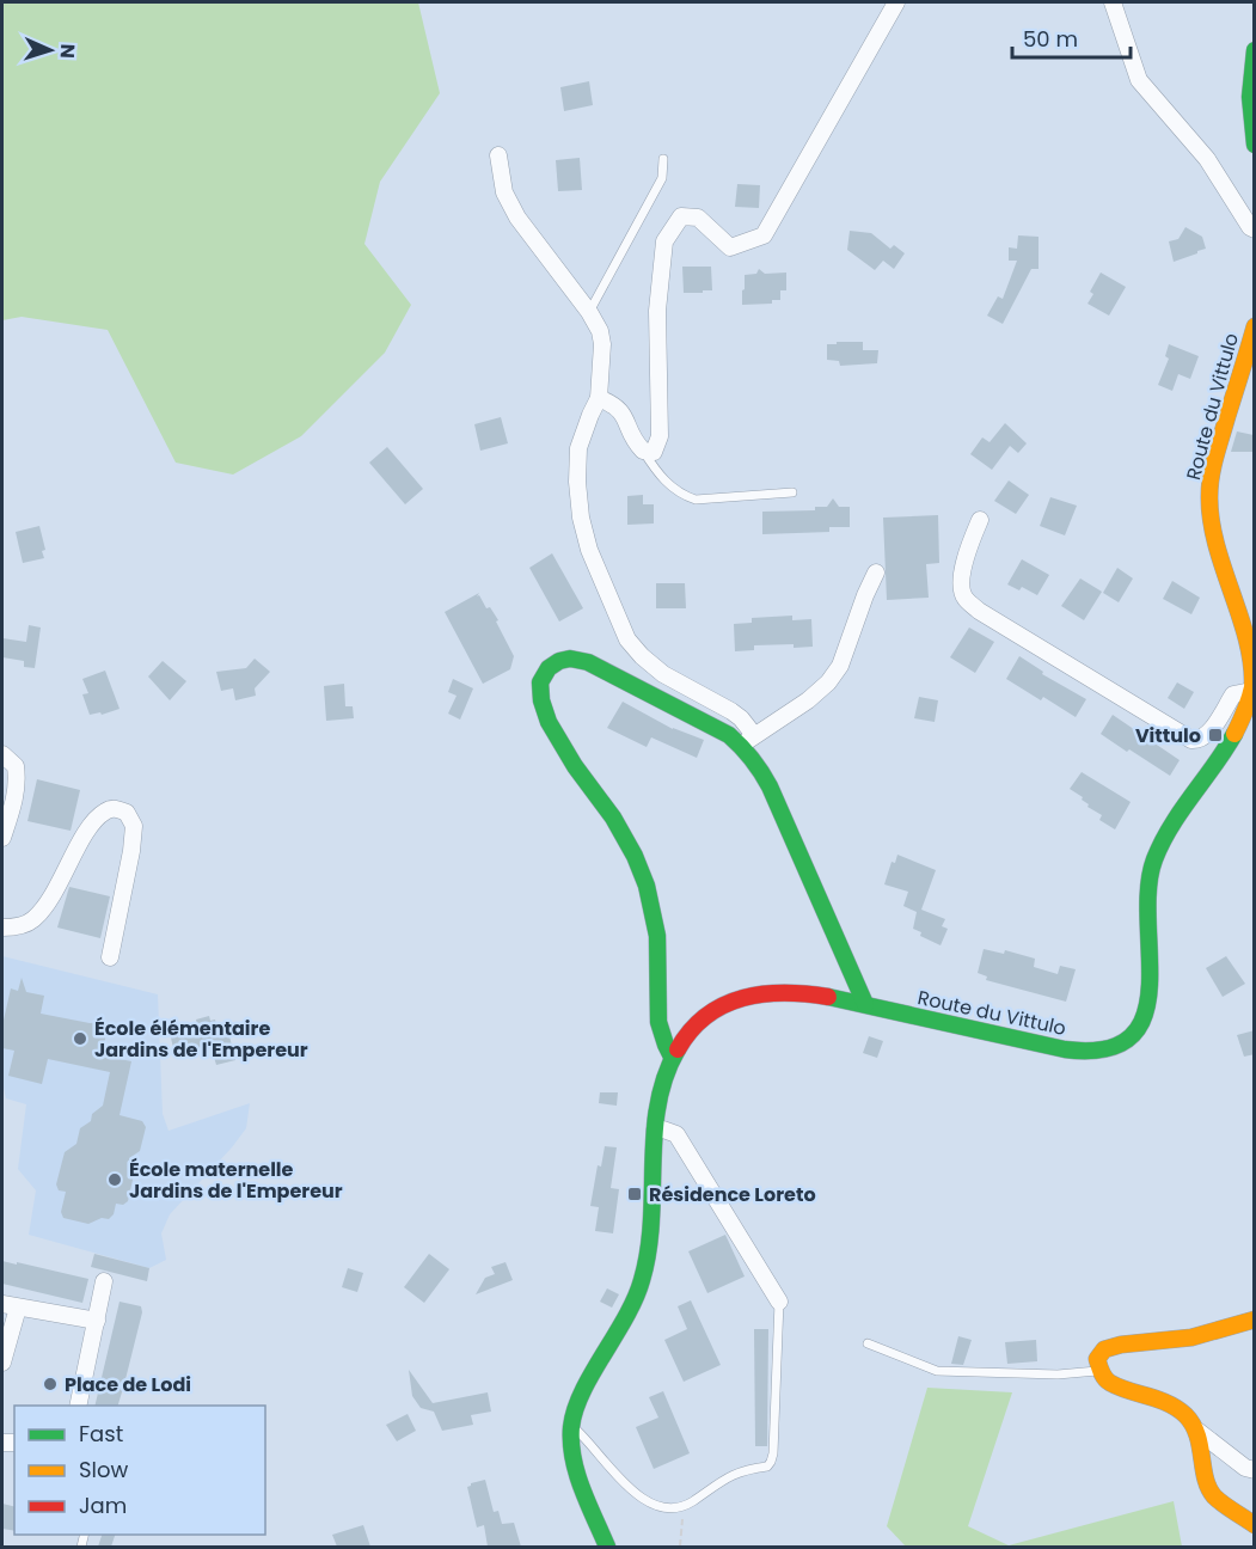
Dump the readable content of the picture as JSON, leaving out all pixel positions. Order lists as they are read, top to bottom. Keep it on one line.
{"streets":{"street":["Route du Vittulo"]},"places":{"transit":["Vittulo","Résidence Loreto"],"other":["École élémentaire Jardins de l'Empereur","École maternelle Jardins de l'Empereur","Place de Lodi"]},"legend":["Fast","Slow","Jam"],"scale_bar":"50 m","north":"right"}
